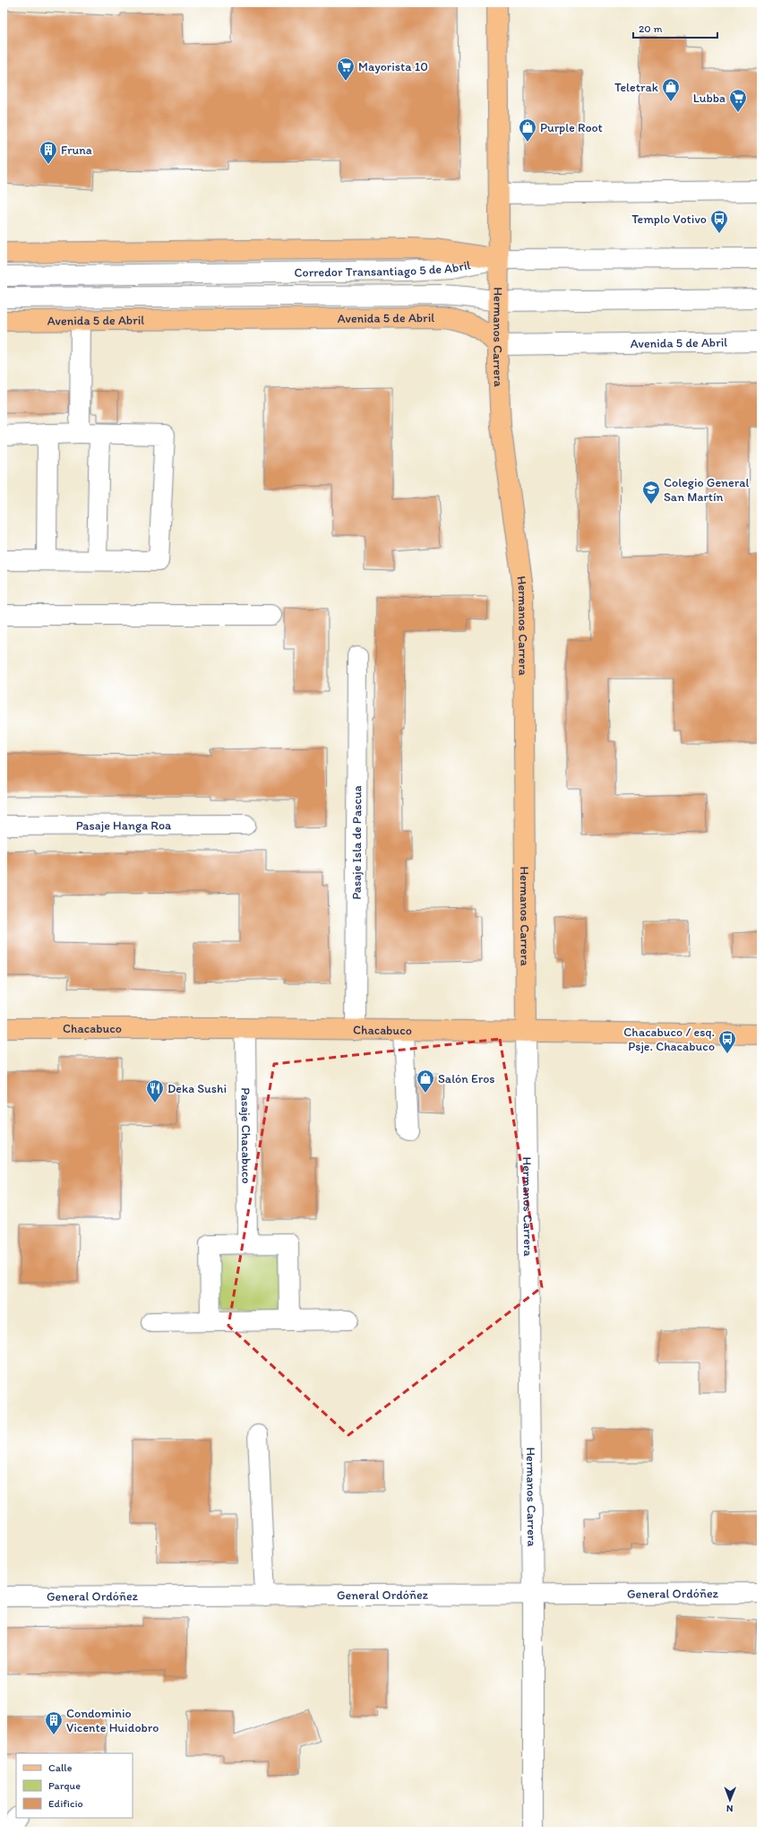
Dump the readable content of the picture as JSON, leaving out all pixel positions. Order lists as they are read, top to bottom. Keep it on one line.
{"streets":{"main road":["Avenida 5 de Abril","Hermanos Carrera","Chacabuco"],"street":["Corredor Transantiago 5 de Abril","Pasaje Hanga Roa","Pasaje Isla de Pascua","Pasaje Chacabuco","General Ordóñez"]},"crossings":[["Corredor Transantiago 5 de Abril","Hermanos Carrera"],["Avenida 5 de Abril","Hermanos Carrera"],["Hermanos Carrera","Chacabuco"],["Hermanos Carrera","General Ordóñez"],["Pasaje Isla de Pascua","Chacabuco"],["Chacabuco","Pasaje Chacabuco"]],"places":{"supermarket":["Mayorista 10","Lubba"],"shop":["Teletrak","Purple Root","Salón Eros"],"building":["Fruna","Condominio Vicente Huidobro"],"bus stop":["Templo Votivo","Chacabuco / esq. Psje. Chacabuco"],"school or university":["Colegio General San Martín"],"restaurant":["Deka Sushi"]},"legend":["Calle","Parque","Edificio"],"scale_bar":"20 m","north":"bottom"}
